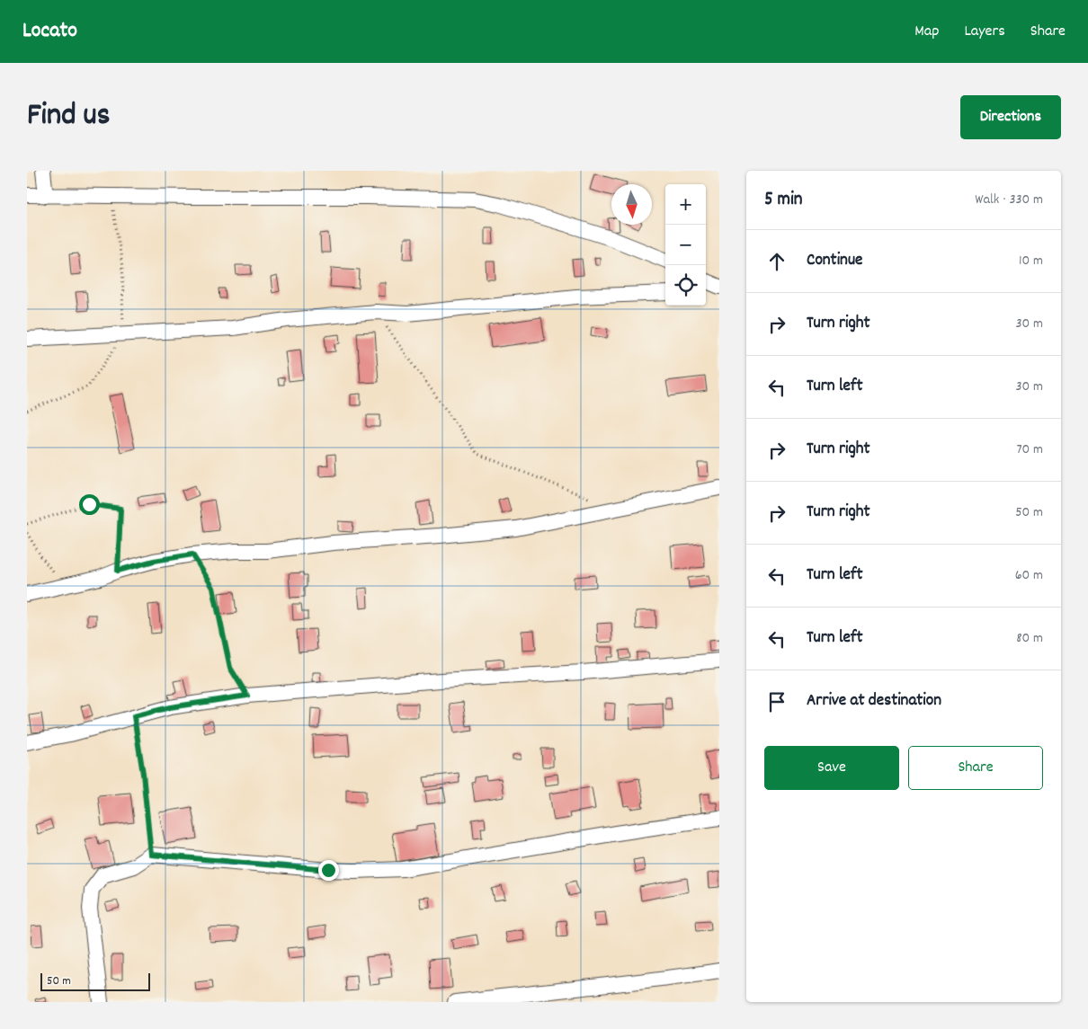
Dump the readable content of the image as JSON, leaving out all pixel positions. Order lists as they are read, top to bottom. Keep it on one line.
{"scale_bar":"50 m","north":"bottom","page":{"header":"Locato","nav":["Map","Layers","Share"],"title":"Find us","buttons":["Directions",["Save","Share"]],"heading":["5 min","Walk · 330 m"],"map_buttons":["+","−"],"list":[["Continue","10 m"],["Turn right","30 m"],["Turn left","30 m"],["Turn right","70 m"],["Turn right","50 m"],["Turn left","60 m"],["Turn left","80 m"],"Arrive at destination"],"scale":"50 m"}}
